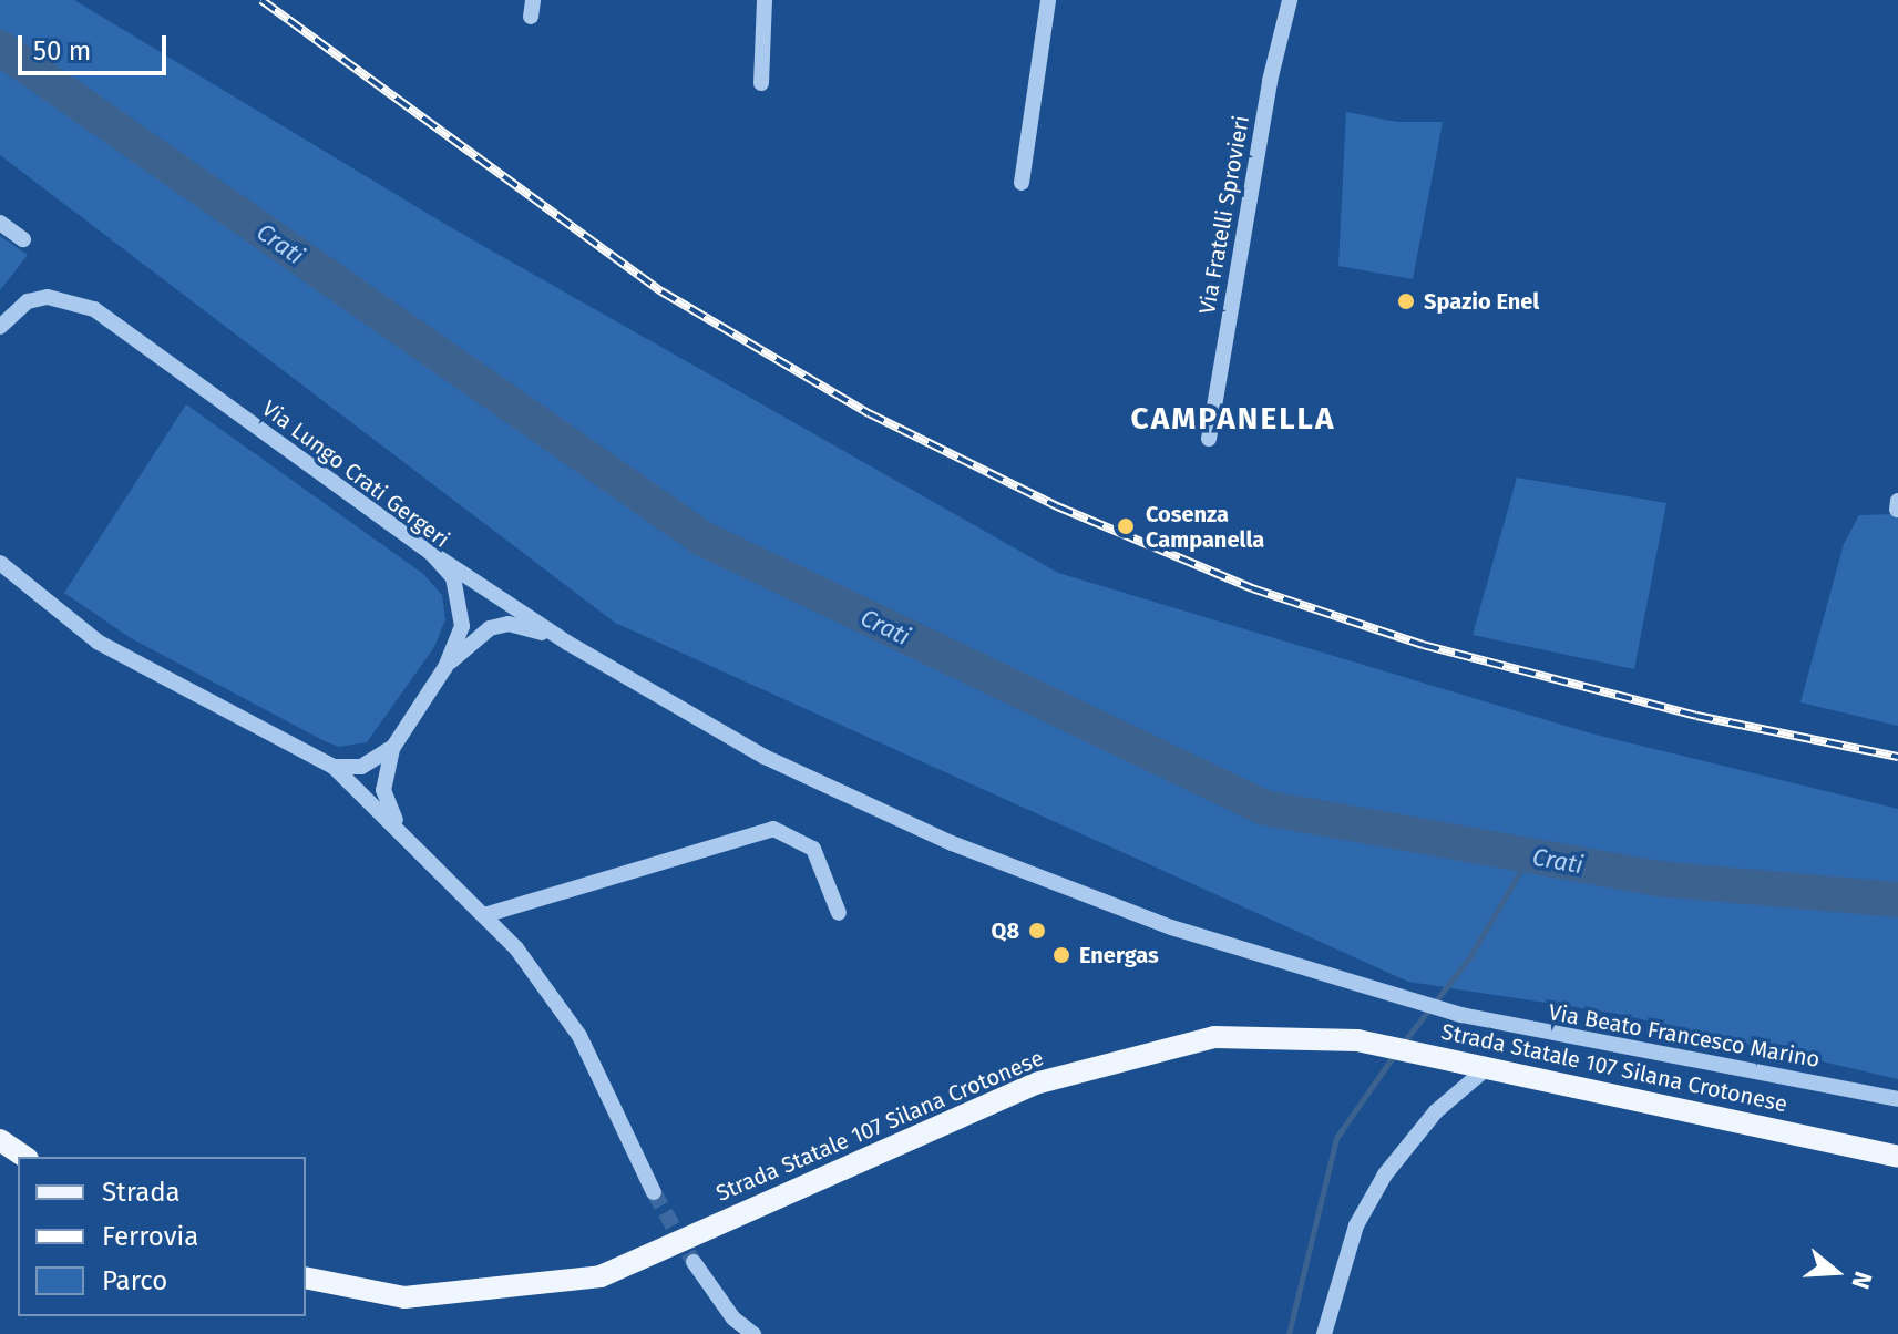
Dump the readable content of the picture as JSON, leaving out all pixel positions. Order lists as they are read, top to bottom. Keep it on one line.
{"streets":{"main road":["Strada Statale 107 Silana Crotonese"],"street":["Via Fratelli Sprovieri","Via Lungo Crati Gergeri","Via Beato Francesco Marino"]},"districts":["CAMPANELLA"],"water":["Crati"],"places":["Spazio Enel","Cosenza Campanella","Q8","Energas"],"legend":["Strada","Ferrovia","Parco"],"scale_bar":"50 m","north":"right"}
